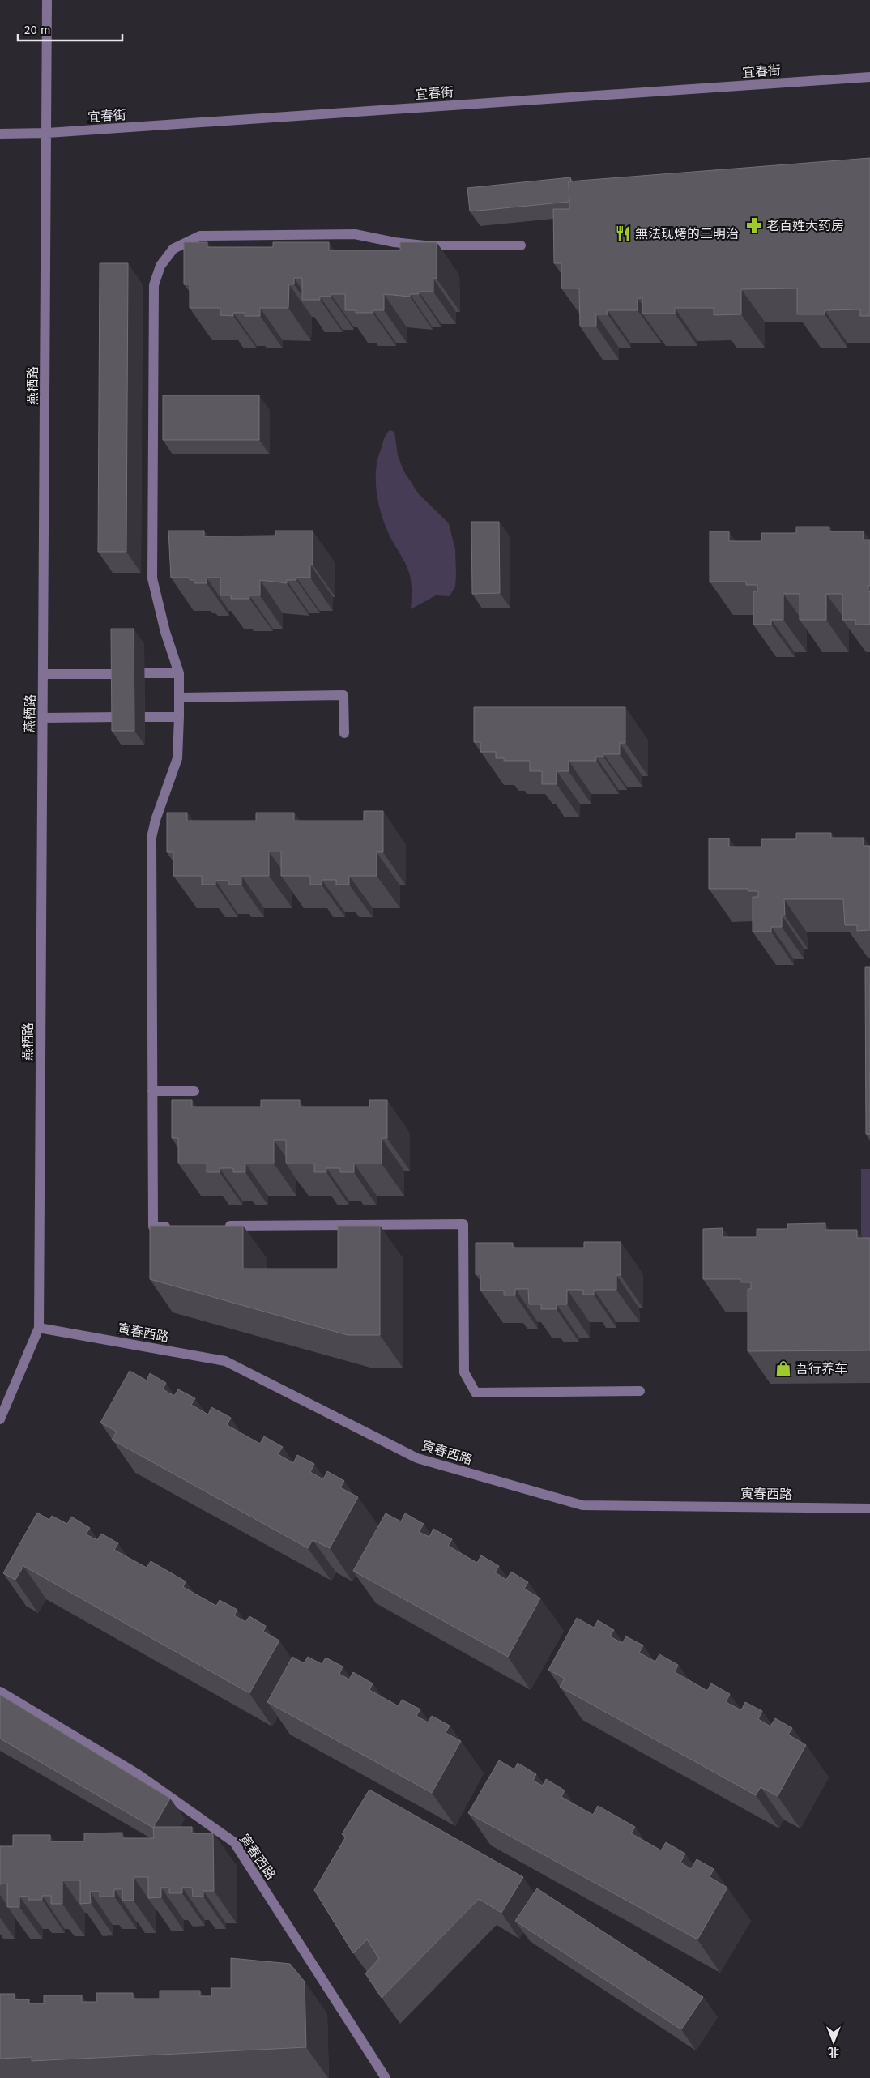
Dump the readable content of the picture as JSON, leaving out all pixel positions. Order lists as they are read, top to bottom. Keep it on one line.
{"streets":{"street":["宜春街","燕栖路","寅春西路"]},"crossings":[["宜春街","燕栖路"],["燕栖路","寅春西路"]],"places":{"pharmacy":["老百姓大药房"],"restaurant":["無法现烤的三明治"],"shop":["吾行养车"]},"scale_bar":"20 m","north":"bottom"}
